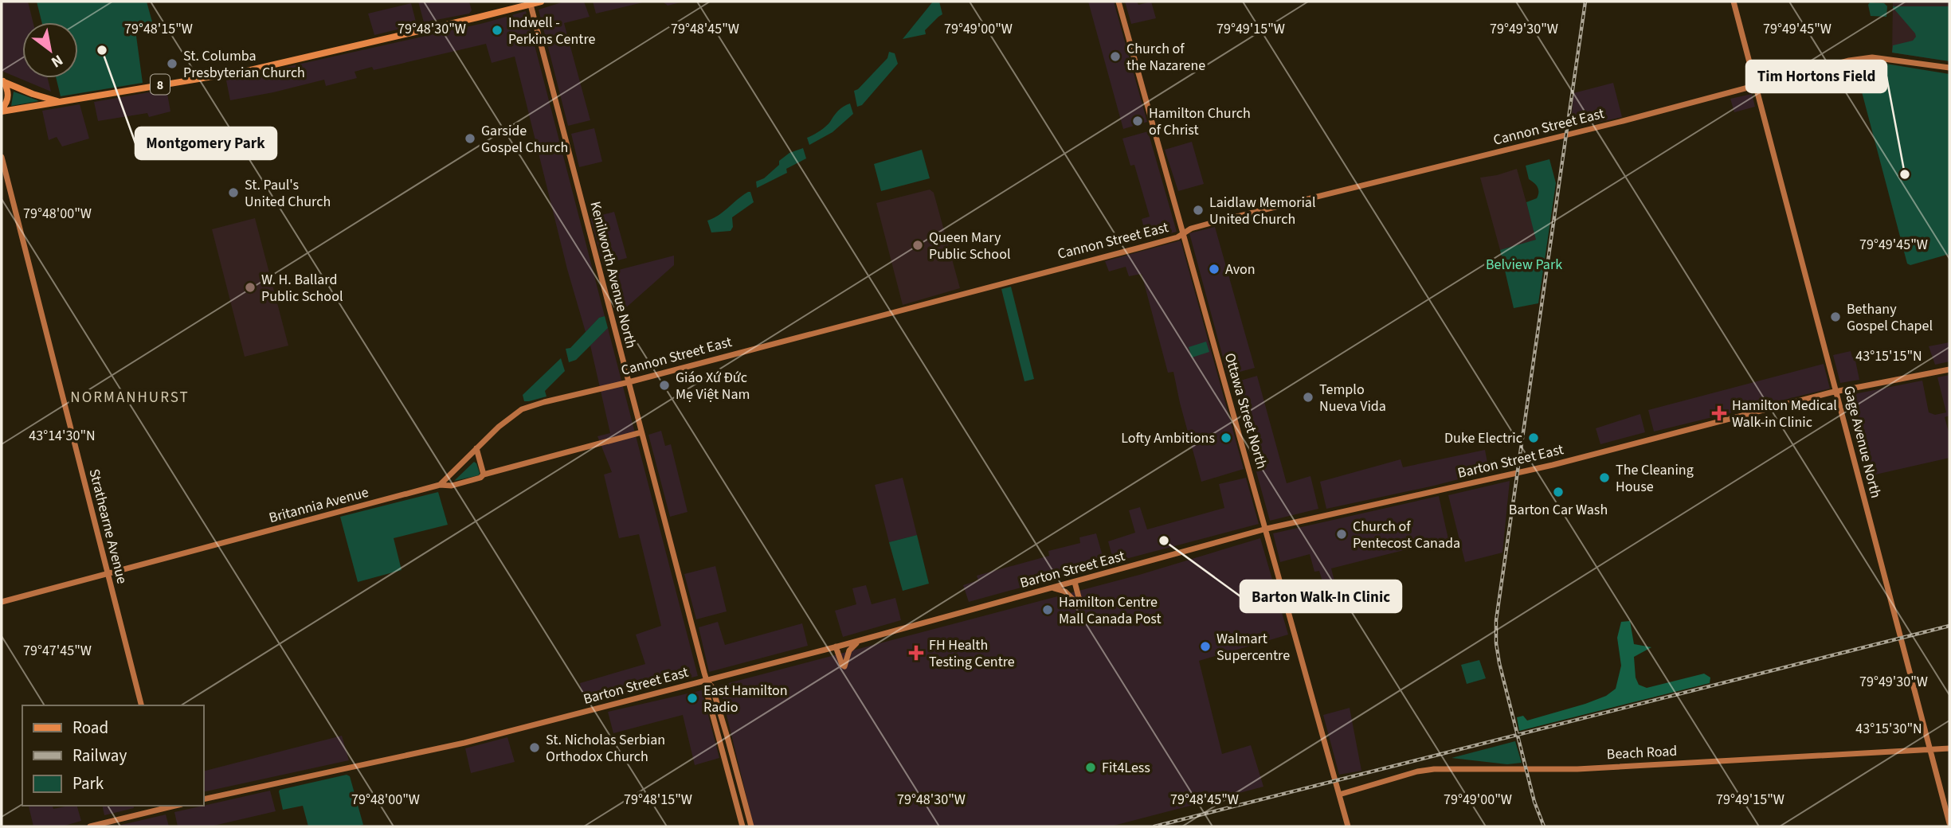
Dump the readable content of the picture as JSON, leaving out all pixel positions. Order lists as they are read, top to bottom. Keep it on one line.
{"streets":{"main road":["8","Cannon Street East","Kenilworth Avenue North","Ottawa Street North","Gage Avenue North","Barton Street East","Britannia Avenue","Strathearne Avenue","Beach Road"]},"crossings":[["8","Kenilworth Avenue North"],["Cannon Street East","Kenilworth Avenue North"],["Cannon Street East","Ottawa Street North"],["Cannon Street East","Gage Avenue North"],["Cannon Street East","Britannia Avenue"],["Kenilworth Avenue North","Barton Street East"],["Kenilworth Avenue North","Britannia Avenue"],["Ottawa Street North","Barton Street East"],["Ottawa Street North","Beach Road"],["Gage Avenue North","Barton Street East"],["Gage Avenue North","Beach Road"],["Britannia Avenue","Strathearne Avenue"]],"districts":["NORMANHURST"],"parks":["Belview Park"],"places":{"other":["Indwell - Perkins Centre","Montgomery Park","Church of the Nazarene","St. Columba Presbyterian Church","Hamilton Church of Christ","Garside Gospel Church","Tim Hortons Field","St. Paul's United Church","Laidlaw Memorial United Church","Queen Mary Public School","Avon","W. H. Ballard Public School","Bethany Gospel Chapel","Giáo Xứ Đức Mẹ Việt Nam","Templo Nueva Vida","Lofty Ambitions","Duke Electric","The Cleaning House","Barton Car Wash","Church of Pentecost Canada","Barton Walk-In Clinic","Hamilton Centre Mall Canada Post","Walmart Supercentre","East Hamilton Radio","St. Nicholas Serbian Orthodox Church","Fit4Less"],"health":["Hamilton Medical Walk-in Clinic","FH Health Testing Centre"]},"legend":["Road","Railway","Park"],"north":"bottom right","coordinates":["79°49'30\"W","79°48'15\"W","79°48'30\"W","79°48'45\"W","79°49'00\"W","79°49'15\"W","79°49'45\"W","79°48'00\"W","43°15'15\"N","43°14'30\"N","79°47'45\"W","43°15'30\"N"]}
